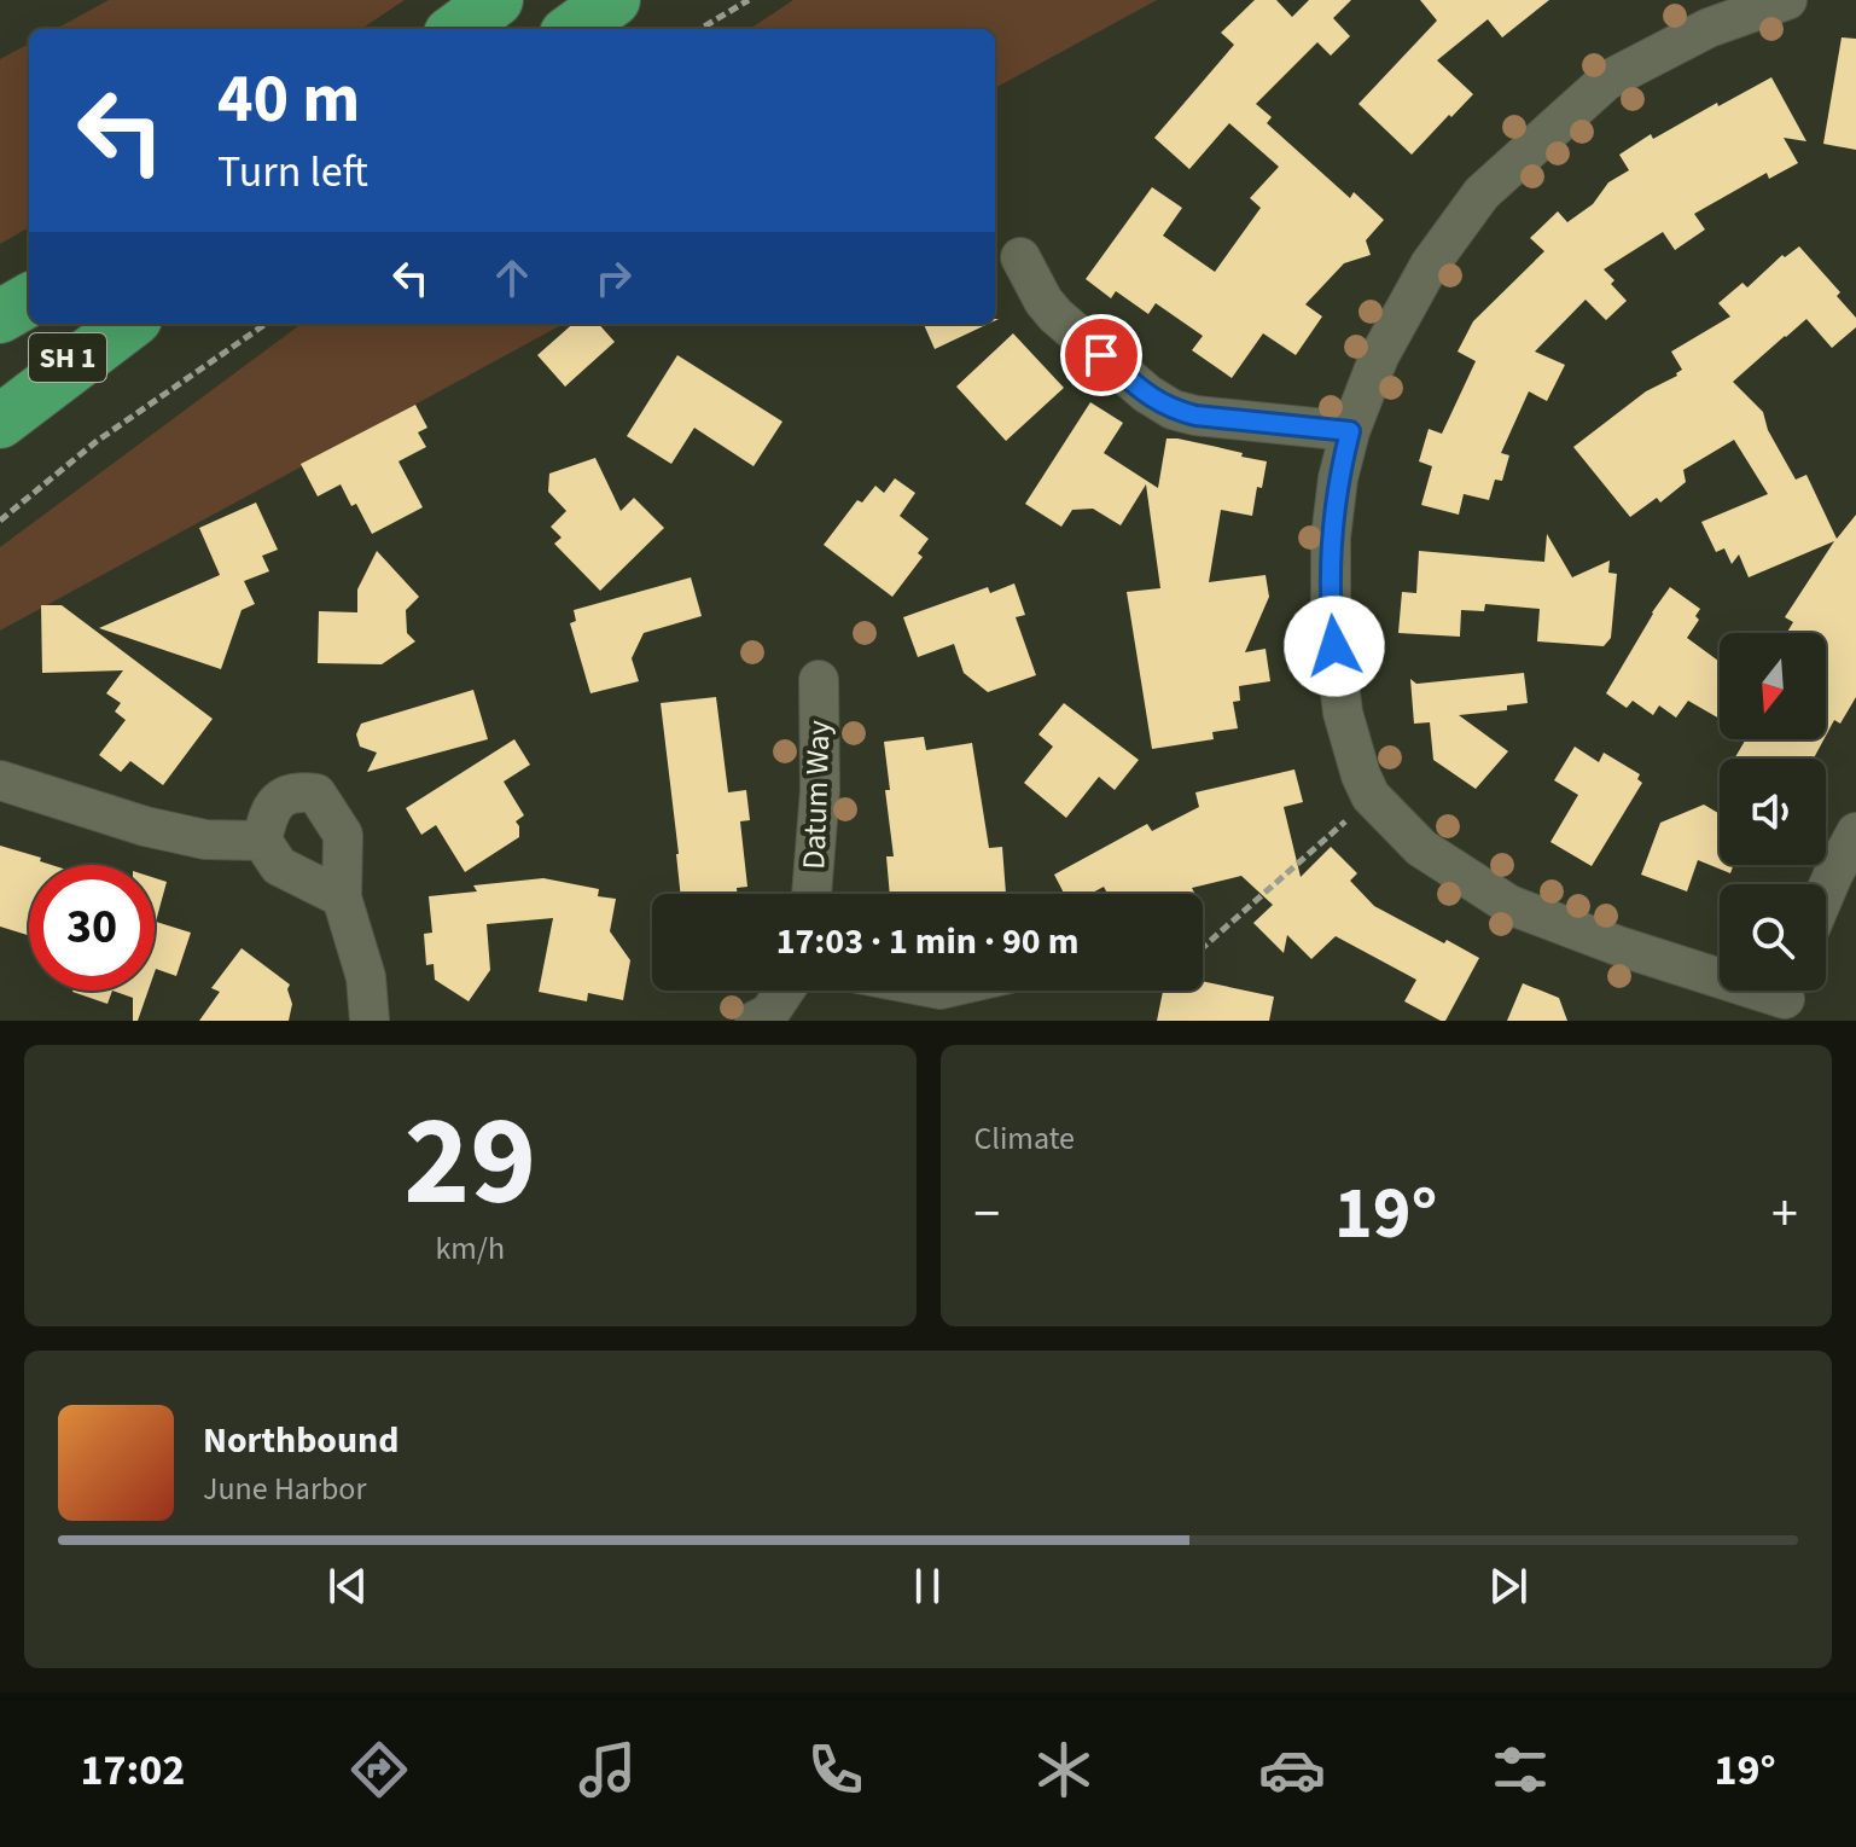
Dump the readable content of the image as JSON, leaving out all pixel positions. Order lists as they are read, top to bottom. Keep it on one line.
{"streets":{"highway":["SH 1"],"street":["Datum Way"]},"north":"bottom","page":{"turn":["40 m","Turn left"],"limit":"30","trip":"17:03 · 1 min · 90 m","tile":[["29","km/h"],"Climate"],"heat":["−","19°","+"],"song":["Northbound","June Harbor"],"tabs":["17:02","19°"]}}
